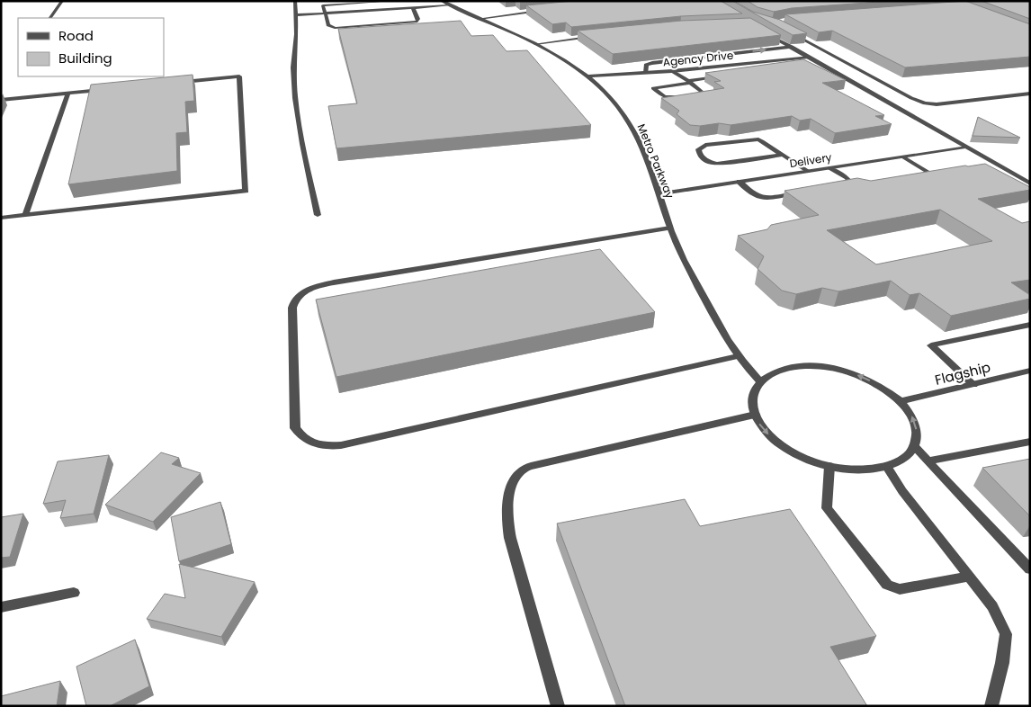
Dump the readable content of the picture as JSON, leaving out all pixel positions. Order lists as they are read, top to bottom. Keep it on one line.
{"streets":{"street":["Agency Drive","Delivery","Metro Parkway","Flagship"]},"crossings":[["Agency Drive","Metro Parkway"],["Delivery","Metro Parkway"],["Metro Parkway","Flagship"]],"legend":["Road","Building"]}
